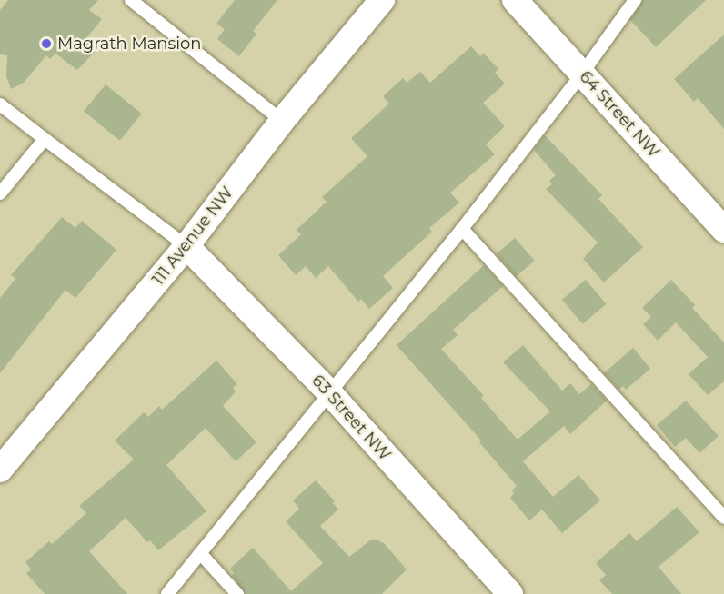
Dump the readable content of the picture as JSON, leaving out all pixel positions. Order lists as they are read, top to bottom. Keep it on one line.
{"streets":{"street":["64 Street NW","111 Avenue NW","63 Street NW"]},"crossings":[["111 Avenue NW","63 Street NW"]],"places":["Magrath Mansion"]}
